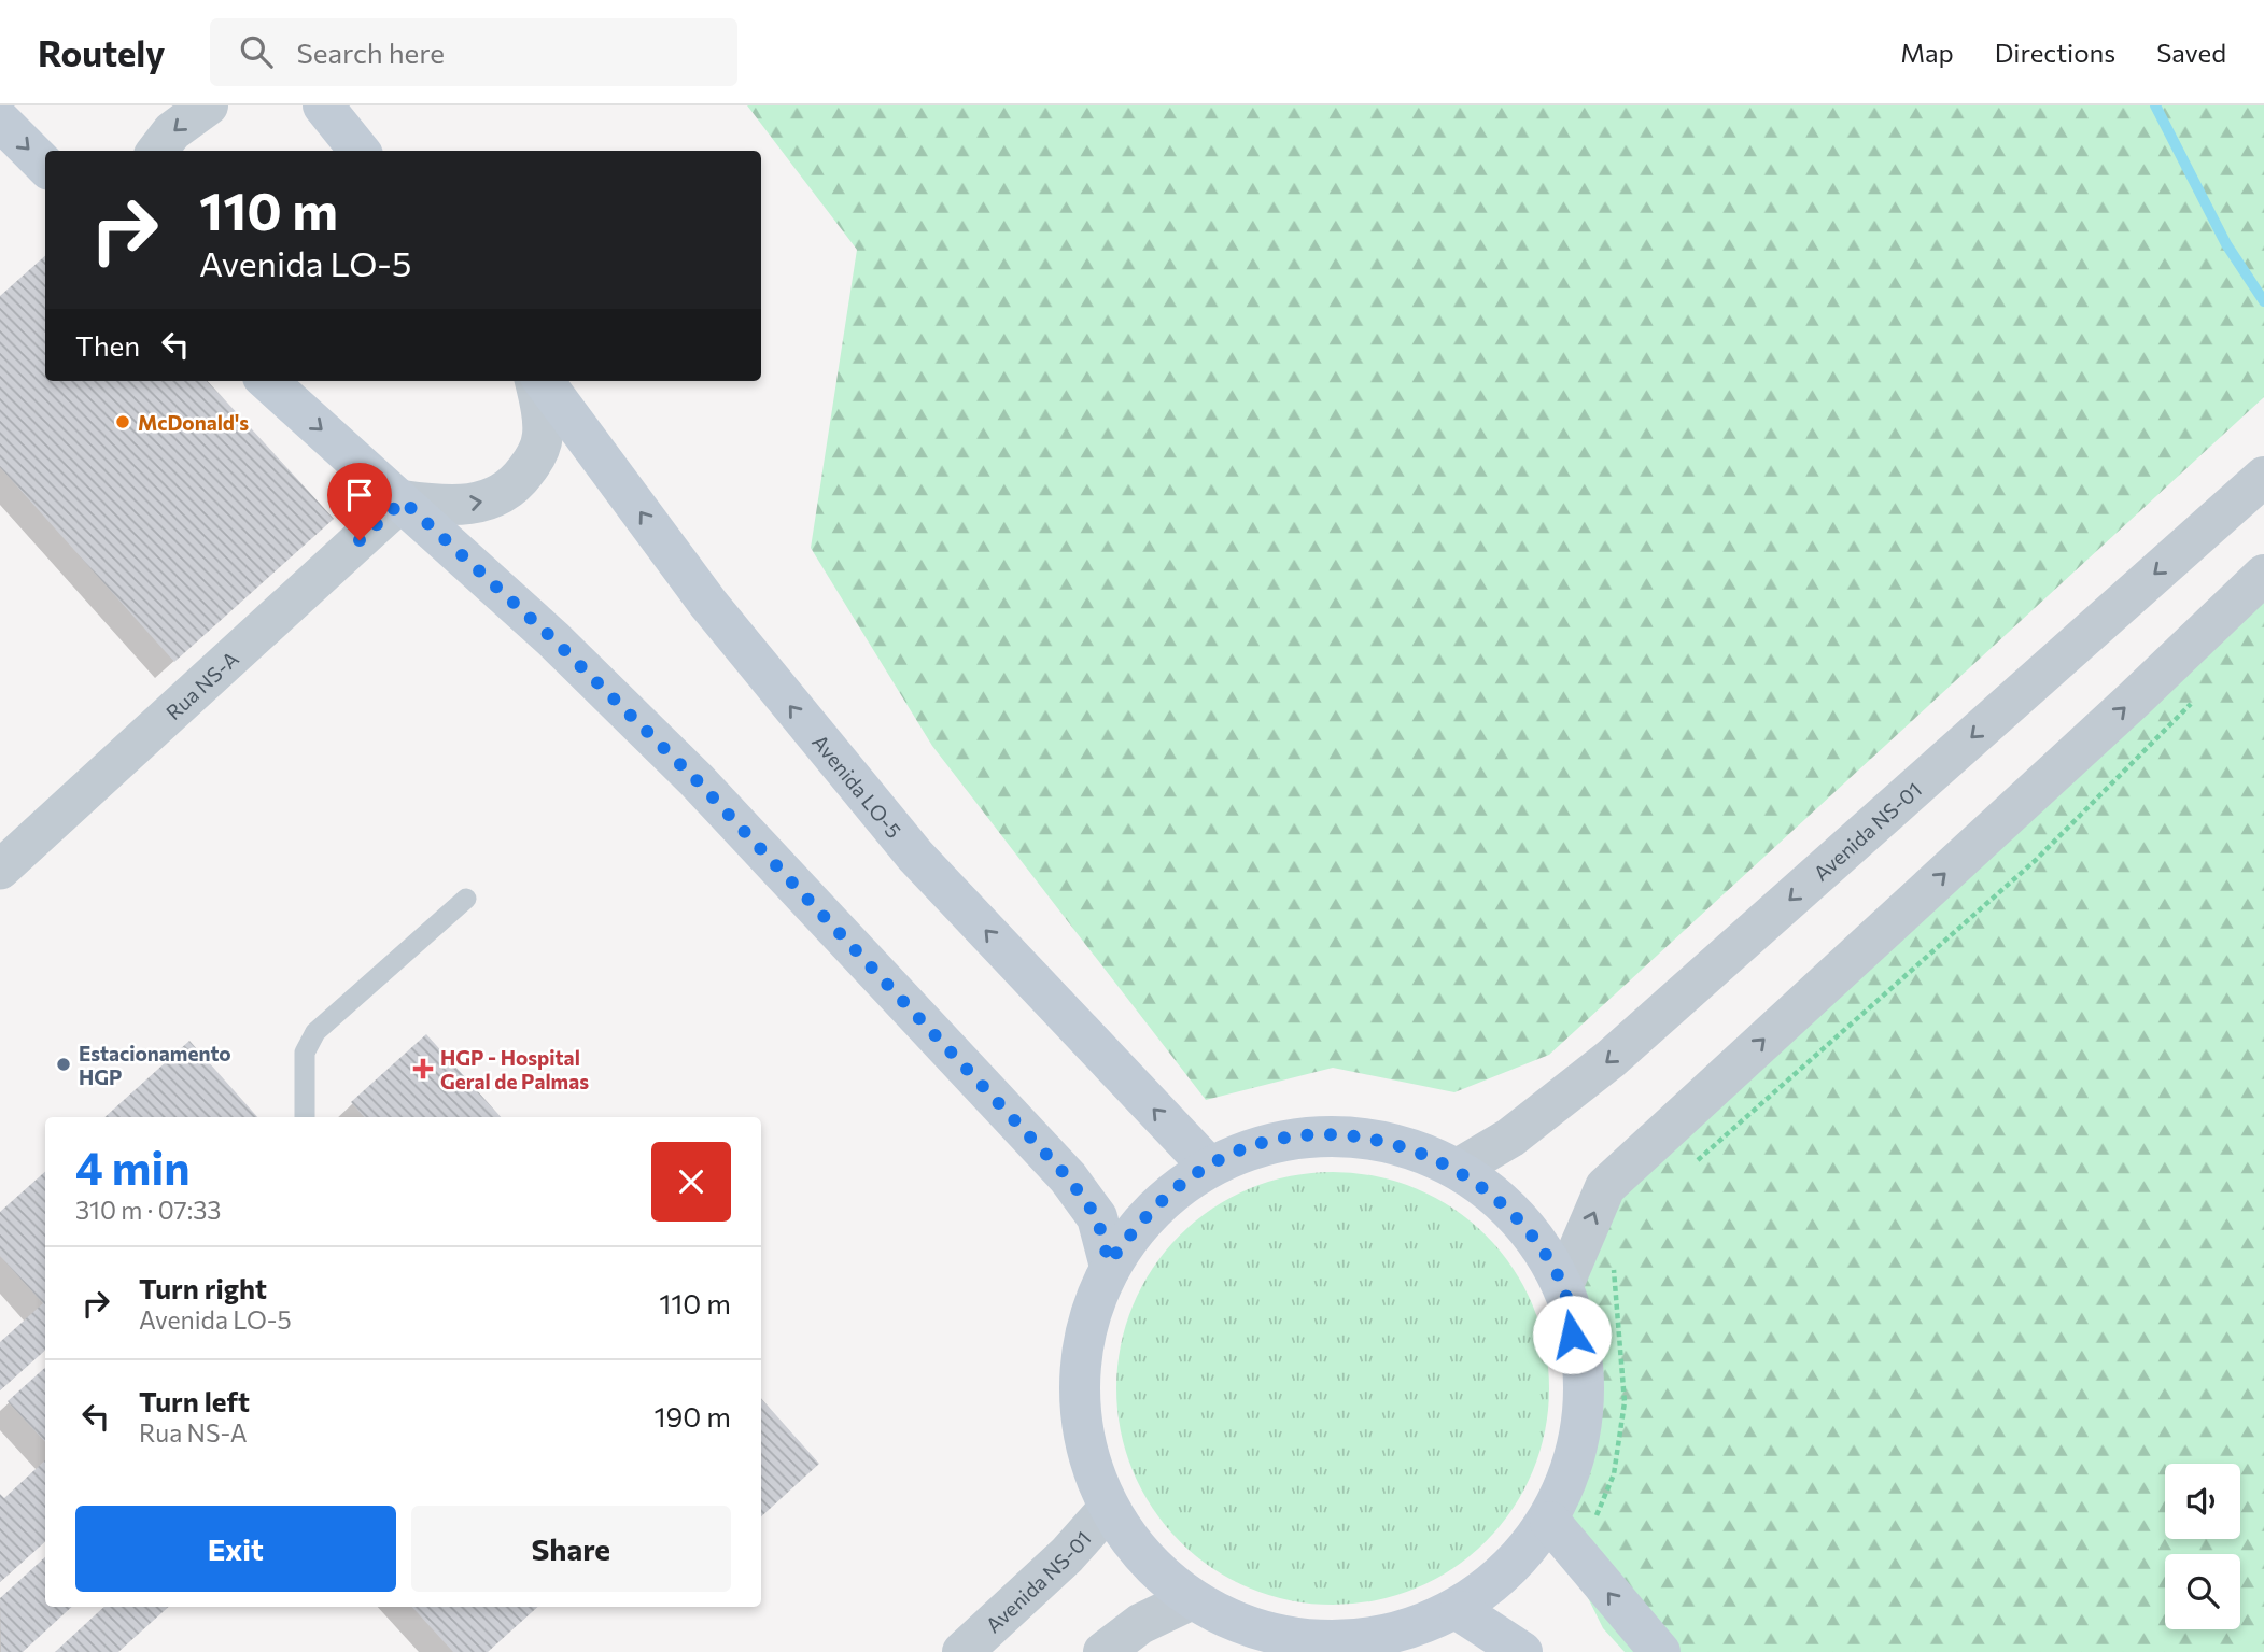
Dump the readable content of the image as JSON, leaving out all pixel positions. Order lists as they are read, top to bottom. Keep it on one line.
{"streets":{"main road":["Avenida LO-5"],"street":["Rua NS-A","Avenida NS-01"]},"places":{"other":["McDonald's","Estacionamento HGP"],"health":["HGP - Hospital Geral de Palmas"]},"page":{"header":"Routely","search":"Search here","nav":["Map","Directions","Saved"],"turn":["110 m","Avenida LO-5"],"then":"Then","heading":["4 min","310 m · 07:33"],"list":[{"name":"Turn right","note":"Avenida LO-5","value":"110 m"},{"name":"Turn left","note":"Rua NS-A","value":"190 m"}],"buttons":["Exit","Share"]}}
